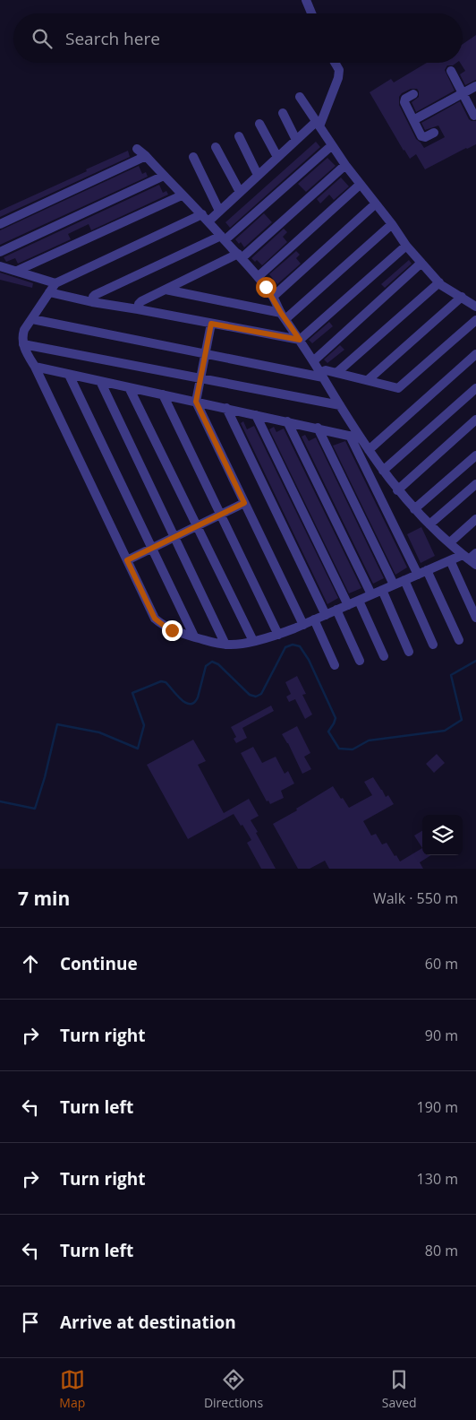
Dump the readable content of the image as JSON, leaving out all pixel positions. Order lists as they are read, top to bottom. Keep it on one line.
{"page":{"search":"Search here","heading":["7 min","Walk · 550 m"],"list":[["Continue","60 m"],["Turn right","90 m"],["Turn left","190 m"],["Turn right","130 m"],["Turn left","80 m"],"Arrive at destination"],"nav":["Map","Directions","Saved"]}}
